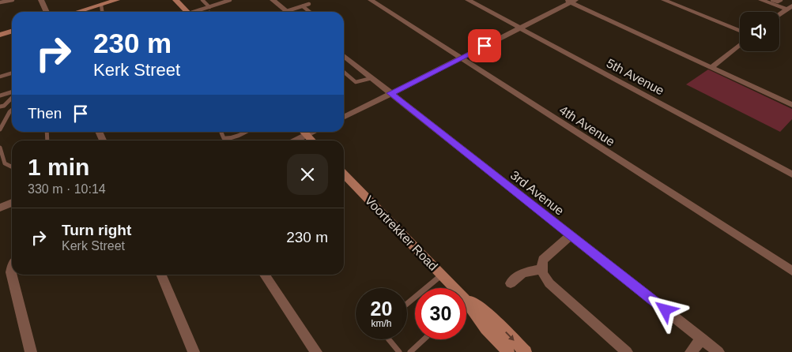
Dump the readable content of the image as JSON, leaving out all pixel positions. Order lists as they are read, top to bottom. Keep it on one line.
{"streets":{"main road":["Voortrekker Road"],"street":["5th Avenue","4th Avenue","3rd Avenue"]},"page":{"turn":["230 m","Kerk Street"],"then":"Then","heading":["1 min","330 m · 10:14"],"list":[{"name":"Turn right","note":"Kerk Street","value":"230 m"}],"speed":"20 km/h","limit":"30"}}
